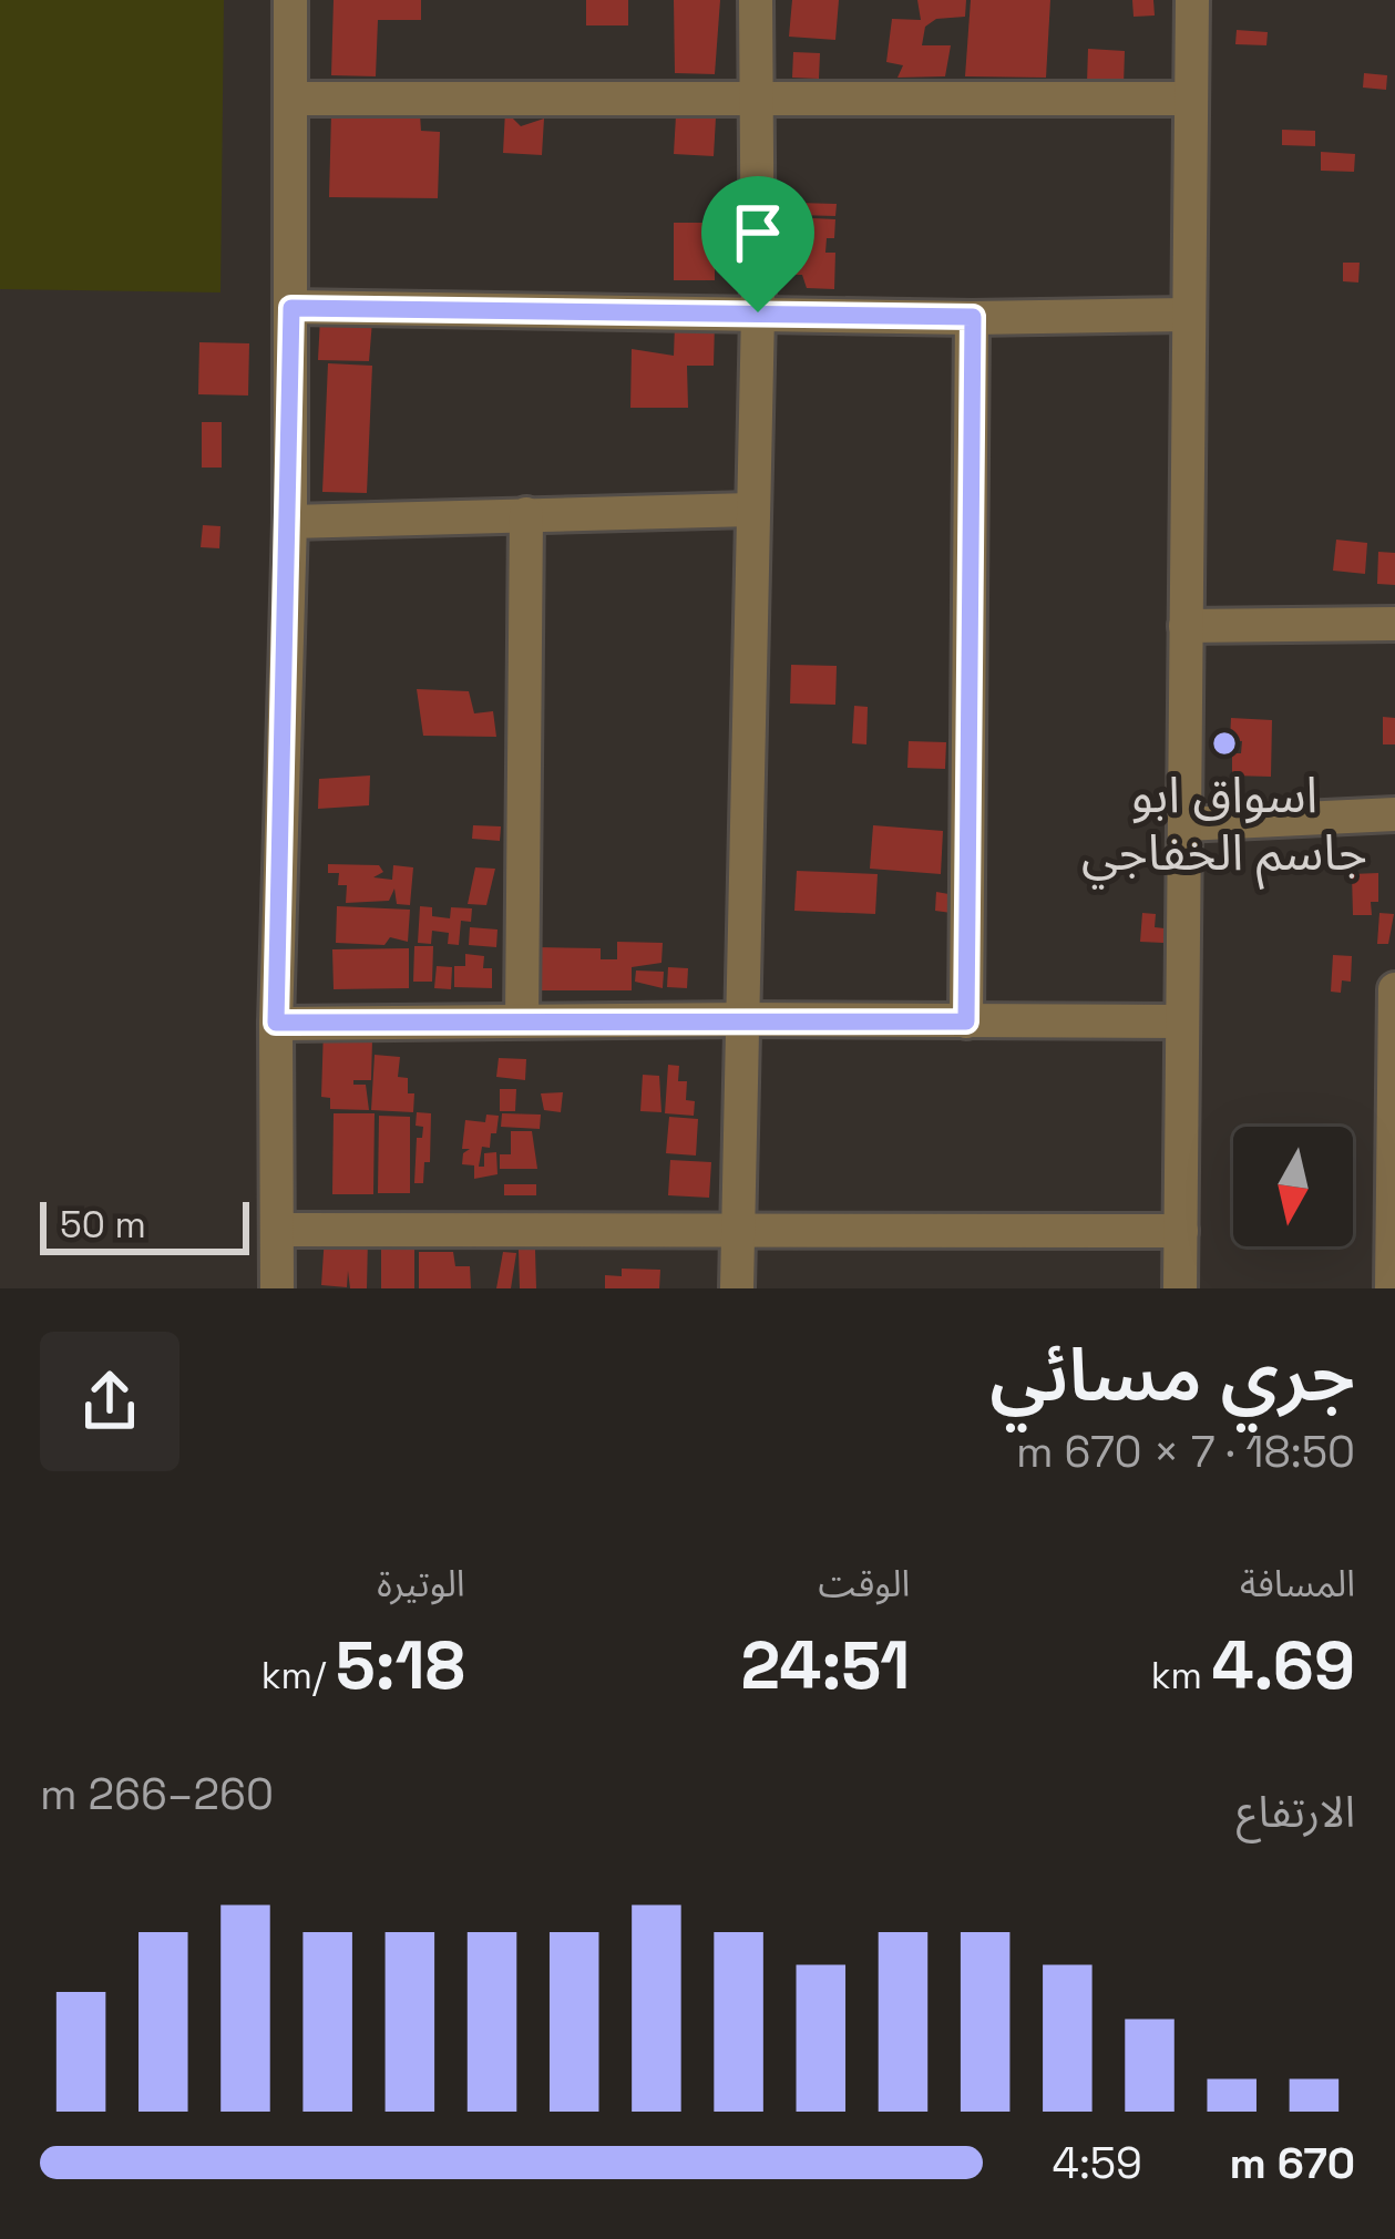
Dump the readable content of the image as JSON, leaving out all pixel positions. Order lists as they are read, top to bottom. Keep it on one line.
{"places":["اسواق ابو جاسم الخفاجي"],"scale_bar":"50 m","north":"bottom","page":{"scale":"50 m","heading":["جري مسائي","18:50 · 7 × 670 m"],"stats":[["المسافة","4.69 km"],["الوقت","24:51"],["الوتيرة","5:18 /km"]],"chart":["الارتفاع","260–266 m"],"list":[{"name":"670 m","note":"4:59"}]}}
